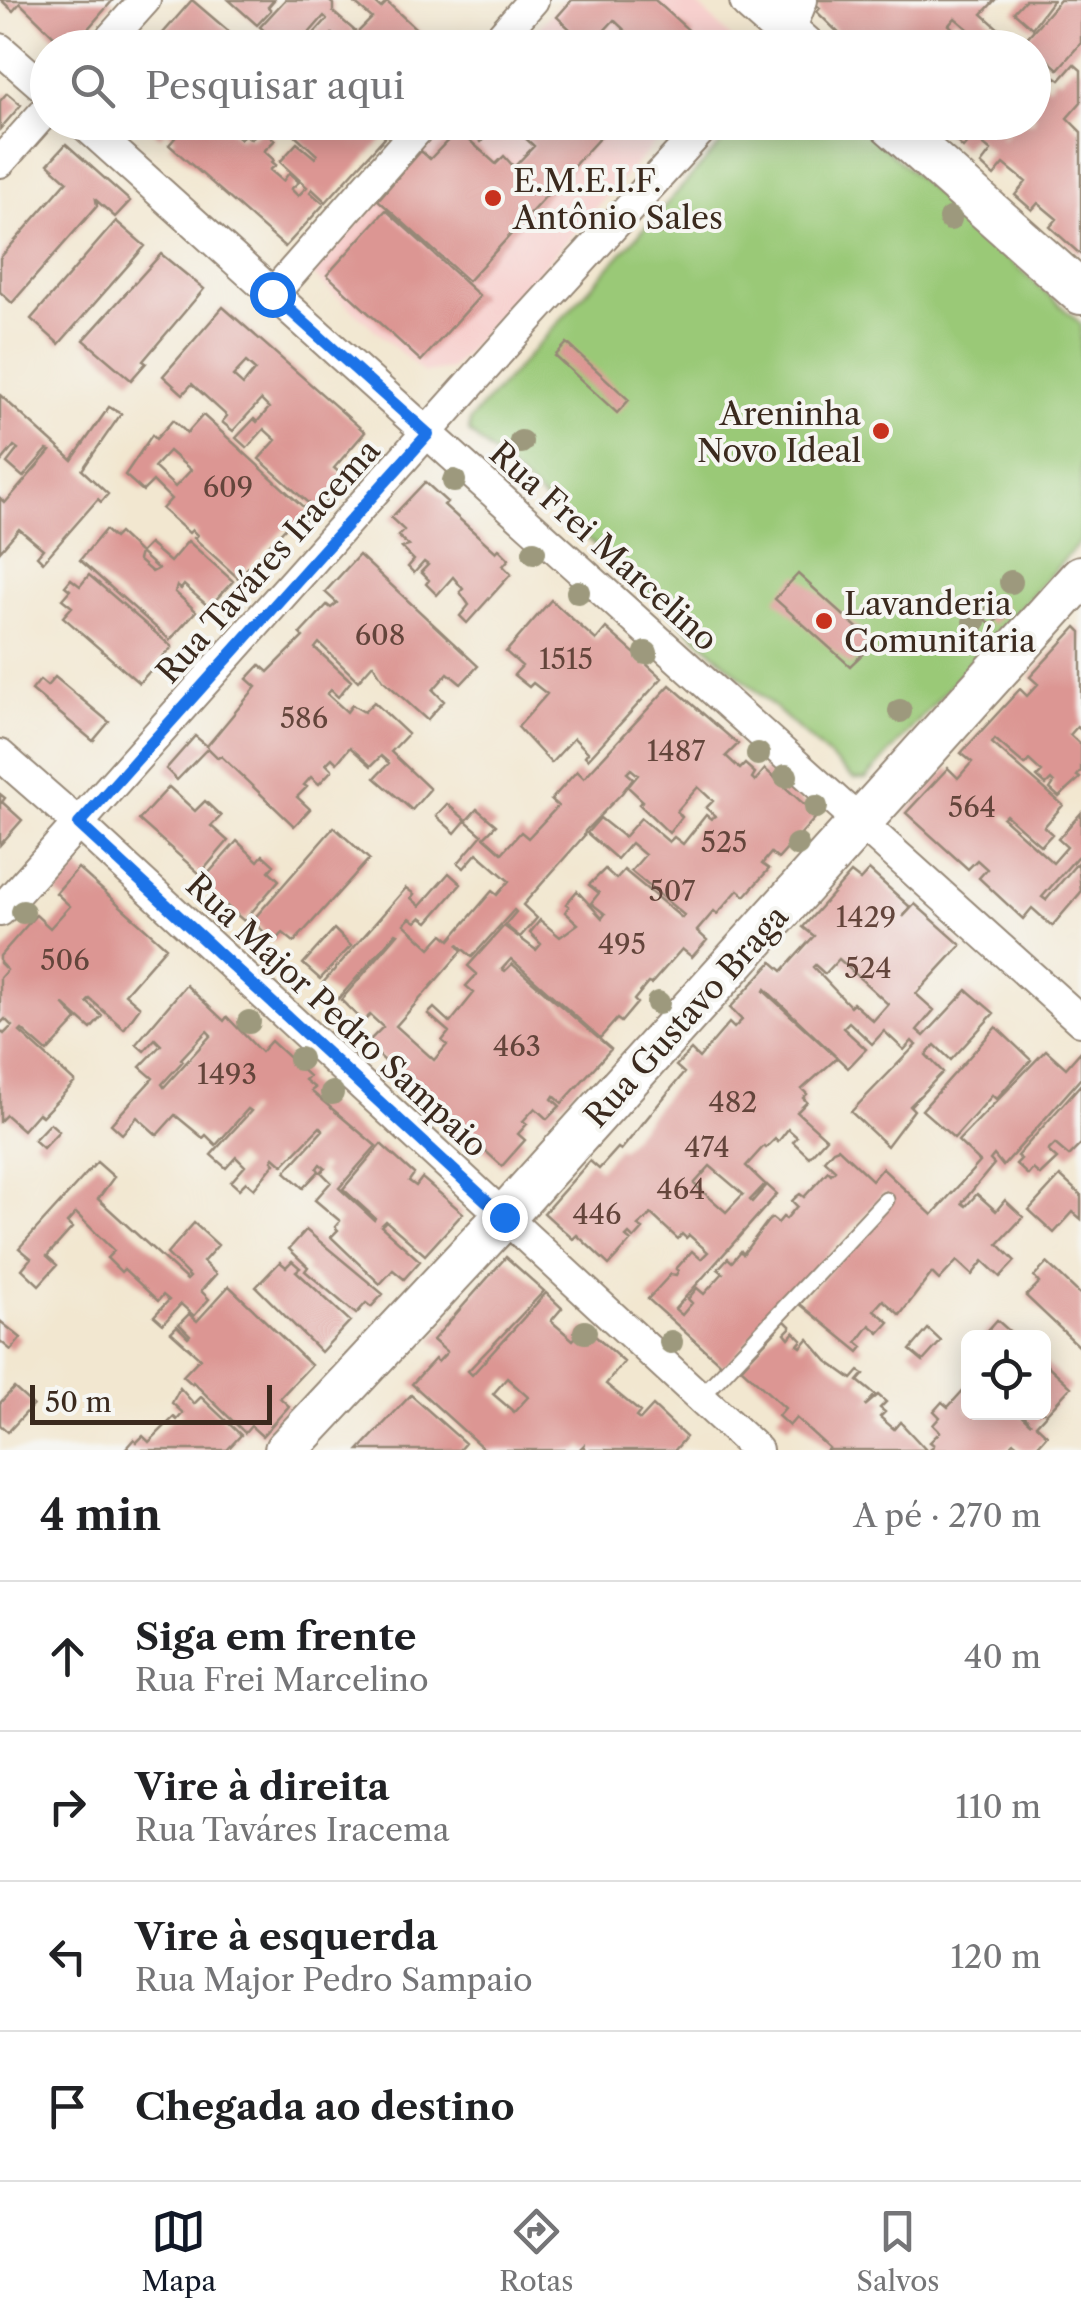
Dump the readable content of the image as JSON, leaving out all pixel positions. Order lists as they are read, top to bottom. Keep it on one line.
{"streets":{"street":["Rua Frei Marcelino","Rua Taváres Iracema","Rua Major Pedro Sampaio","Rua Gustavo Braga"]},"crossings":[["Rua Frei Marcelino","Rua Taváres Iracema"],["Rua Frei Marcelino","Rua Gustavo Braga"],["Rua Taváres Iracema","Rua Major Pedro Sampaio"],["Rua Major Pedro Sampaio","Rua Gustavo Braga"]],"places":["E.M.E.I.F. Antônio Sales","Areninha Novo Ideal","Lavanderia Comunitária"],"house_numbers":["609","608","1515","586","1487","564","525","507","1429","495","506","524","463","1493","482","474","464","446"],"scale_bar":"50 m","page":{"search":"Pesquisar aqui","scale":"50 m","heading":["4 min","A pé · 270 m"],"list":[["Siga em frente","Rua Frei Marcelino","40 m"],["Vire à direita","Rua Taváres Iracema","110 m"],["Vire à esquerda","Rua Major Pedro Sampaio","120 m"],"Chegada ao destino"],"nav":["Mapa","Rotas","Salvos"]}}
